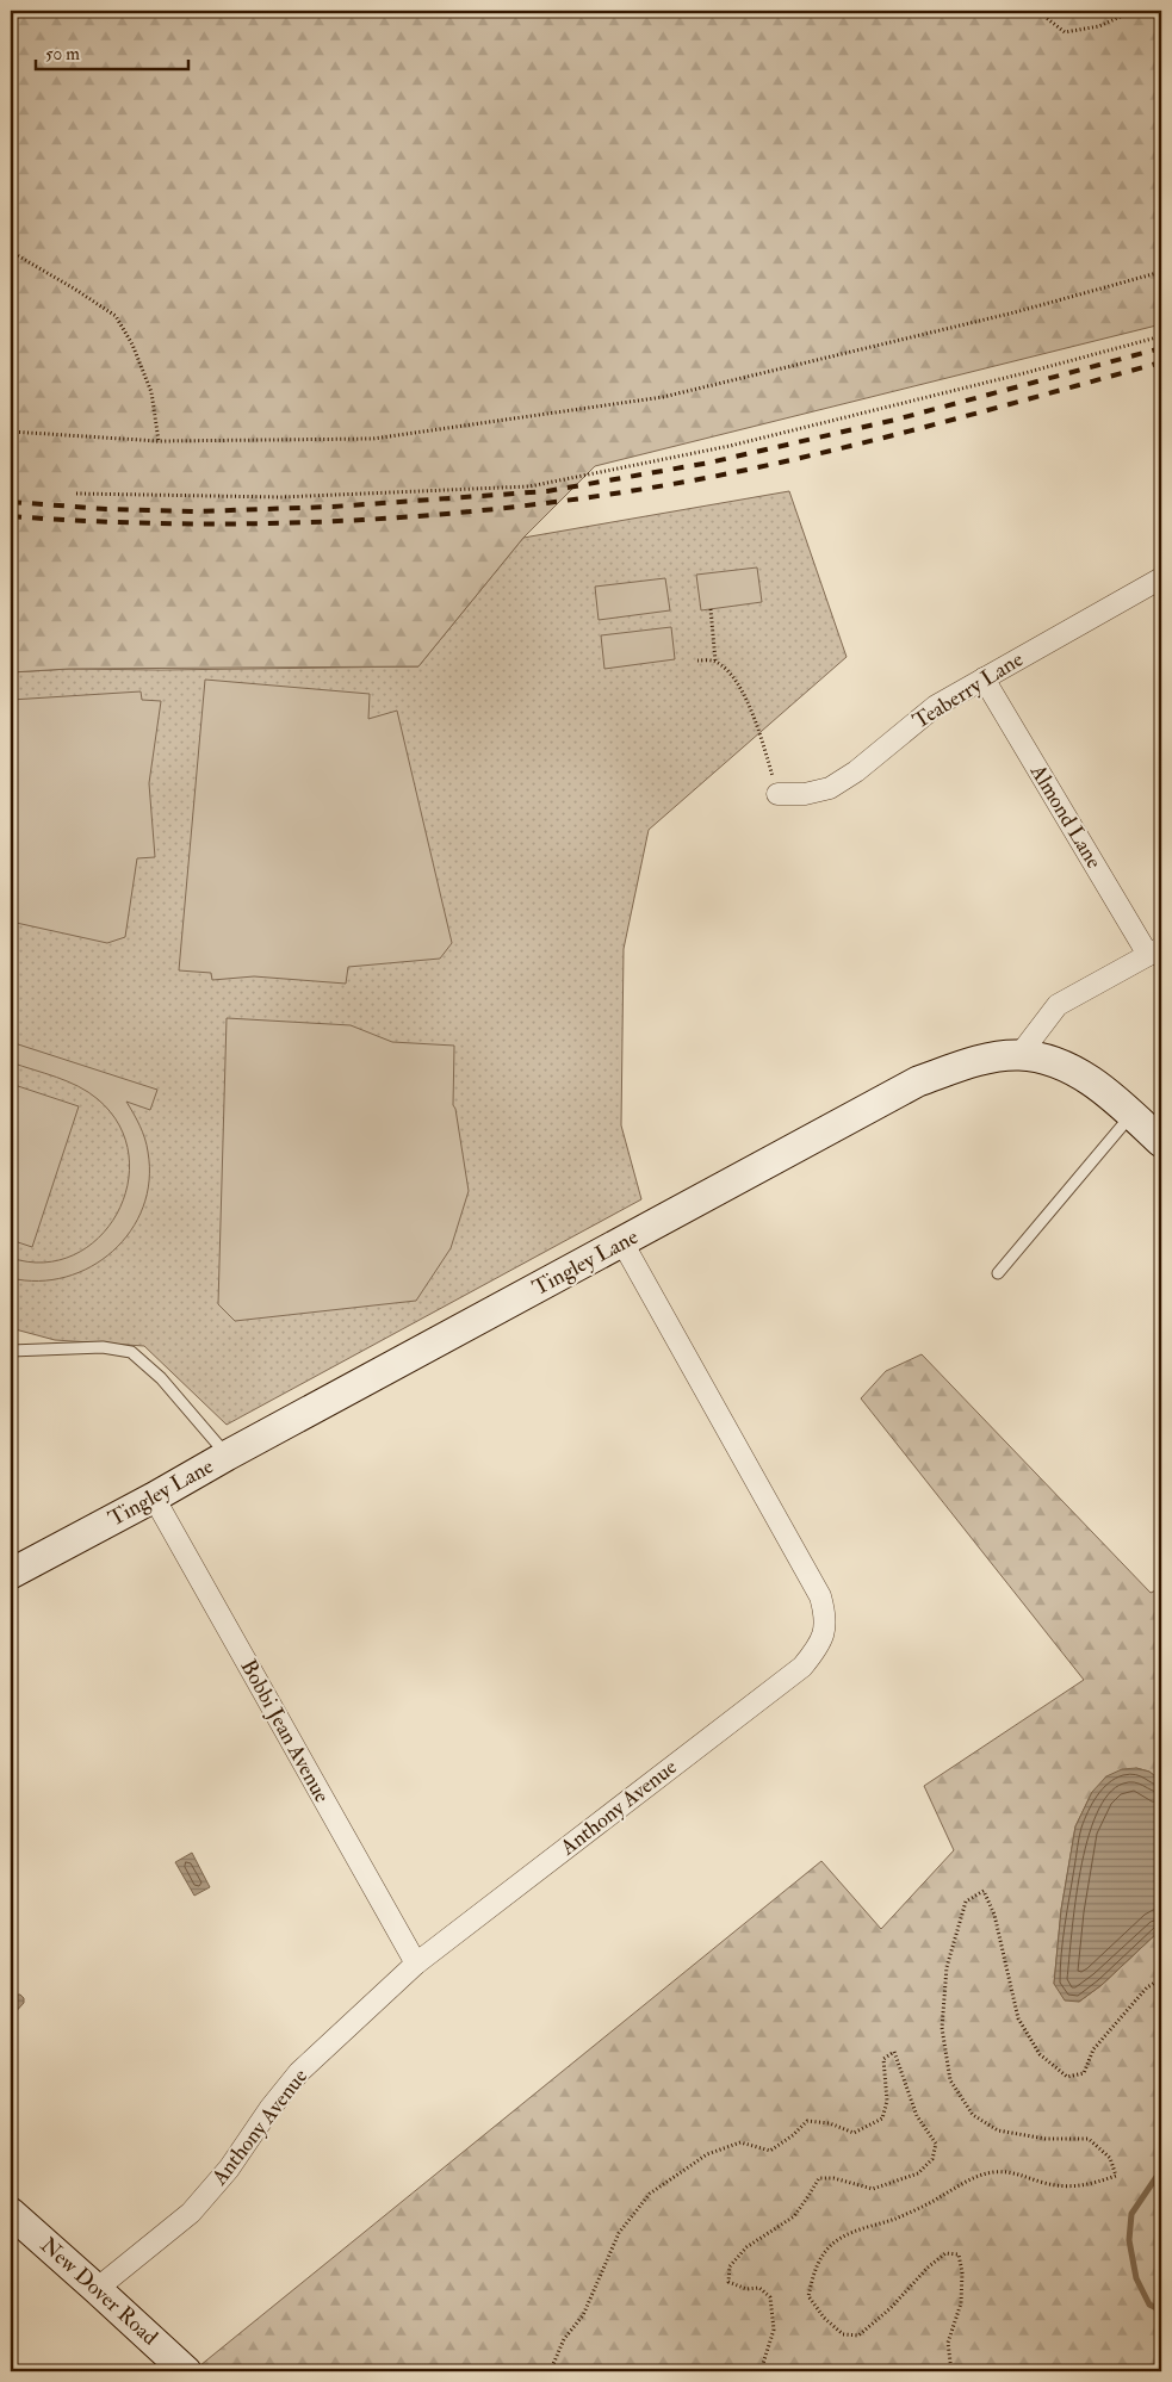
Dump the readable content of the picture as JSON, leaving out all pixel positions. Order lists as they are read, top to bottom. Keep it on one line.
{"streets":{"street":["Teaberry Lane","Almond Lane","Tingley Lane","Bobbi Jean Avenue","Anthony Avenue","New Dover Road"]},"crossings":[["Teaberry Lane","Almond Lane"],["Tingley Lane","Bobbi Jean Avenue"],["Tingley Lane","Anthony Avenue"],["Bobbi Jean Avenue","Anthony Avenue"],["Anthony Avenue","New Dover Road"]],"scale_bar":"50 m"}
